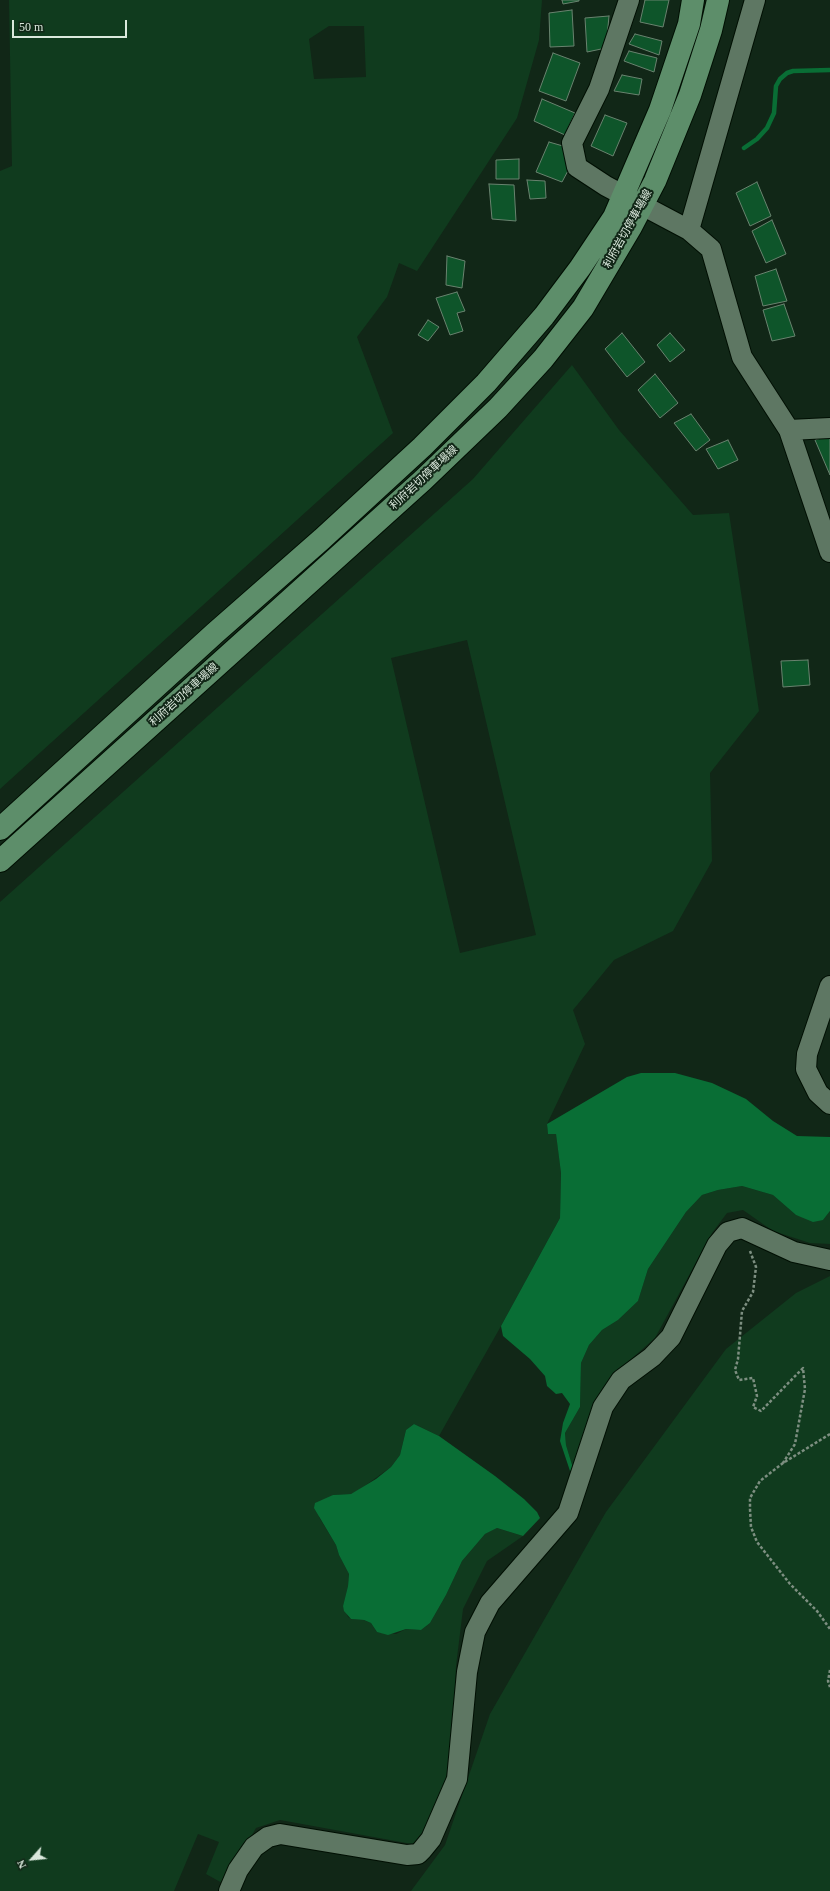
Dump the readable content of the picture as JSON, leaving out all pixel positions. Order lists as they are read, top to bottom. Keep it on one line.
{"streets":{"main road":["利府岩切停車場線"]},"scale_bar":"50 m","north":"bottom left"}
